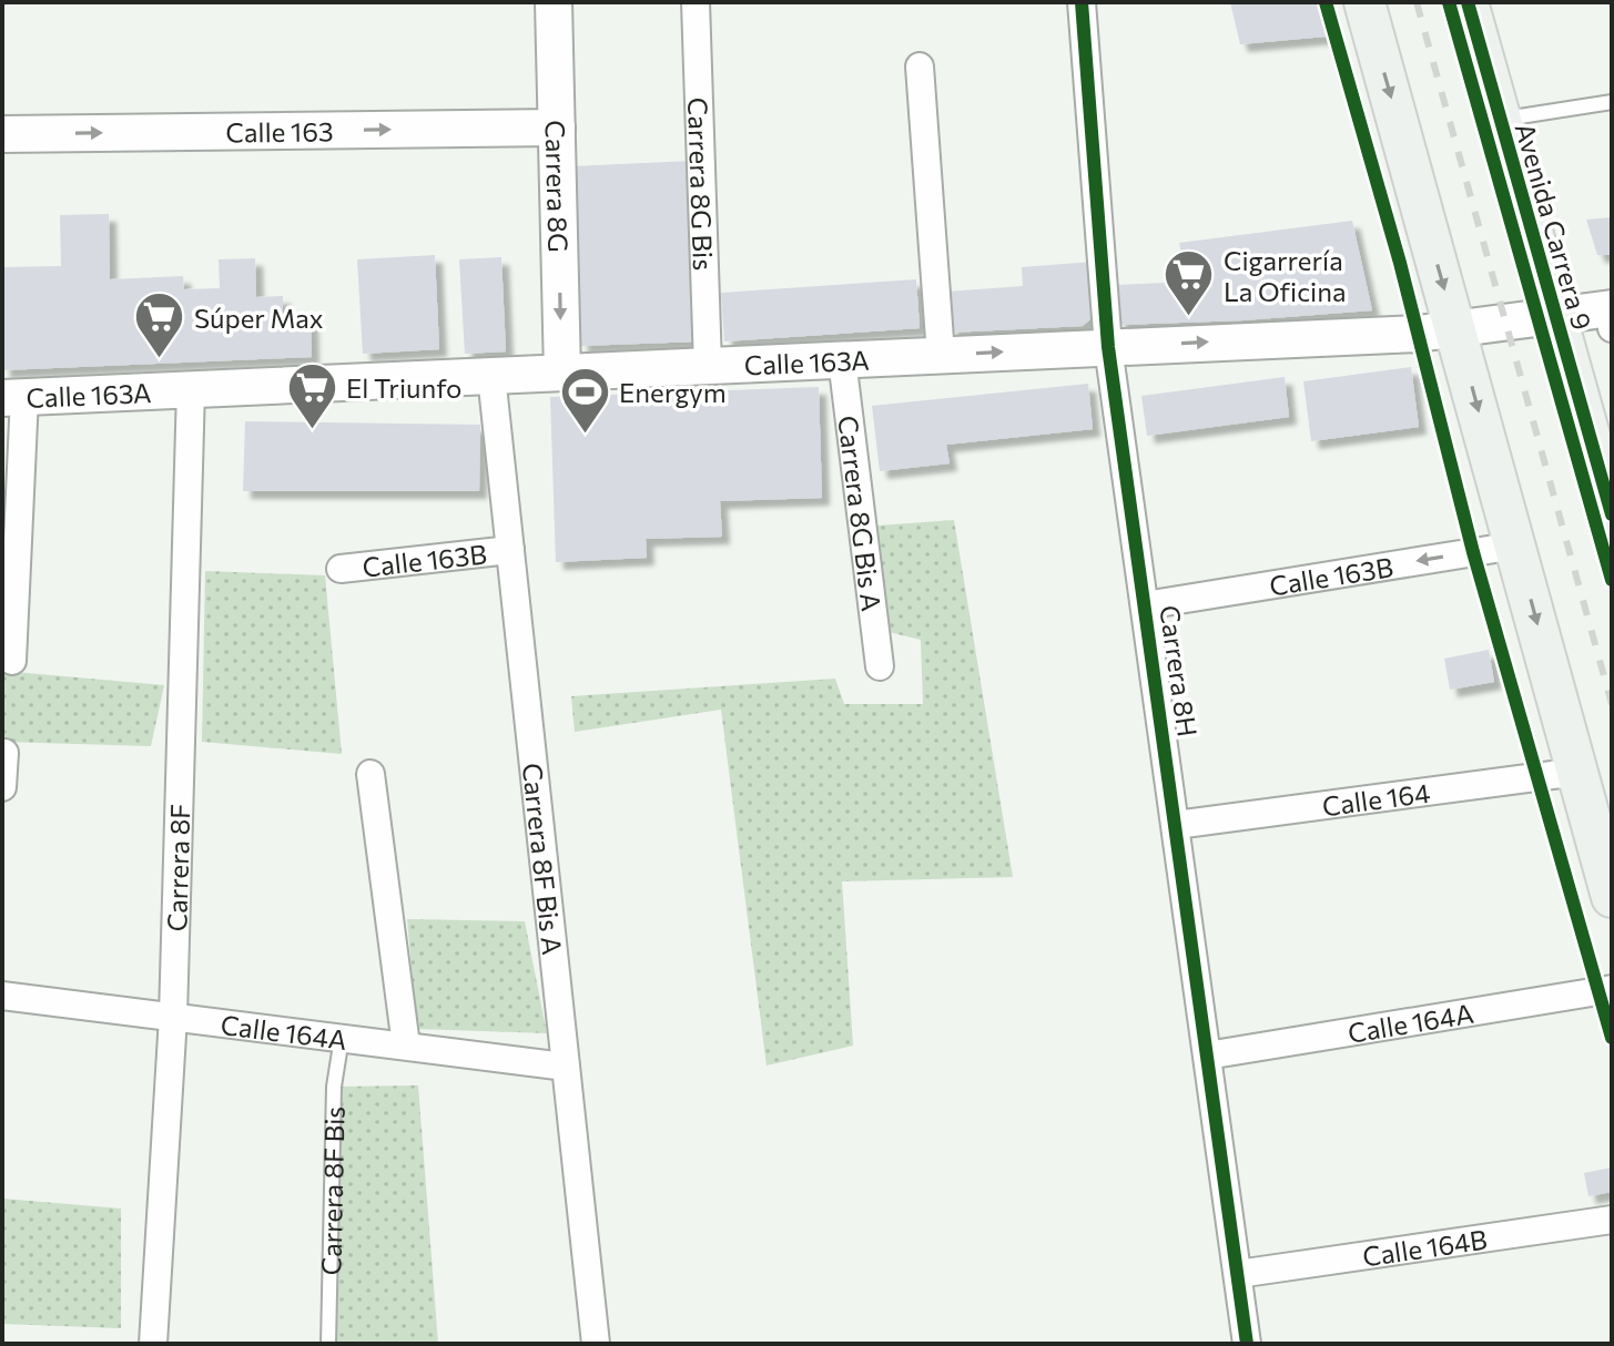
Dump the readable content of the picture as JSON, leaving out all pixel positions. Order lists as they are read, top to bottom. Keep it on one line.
{"streets":{"main road":["Calle 163","Carrera 8G","Avenida Carrera 9","Calle 163A"],"street":["Carrera 8G Bis","Carrera 8G Bis A","Calle 163B","Carrera 8H","Calle 164","Carrera 8F Bis A","Carrera 8F","Calle 164A","Calle 164B"],"lane":["Carrera 8F Bis"]},"crossings":[["Calle 163","Carrera 8G"],["Carrera 8G Bis","Calle 163A"],["Carrera 8G","Calle 163A"],["Avenida Carrera 9","Calle 163A"],["Calle 163A","Carrera 8G Bis A"],["Calle 163A","Carrera 8H"],["Calle 163A","Carrera 8F Bis A"],["Calle 163A","Carrera 8F"],["Calle 163B","Carrera 8H"],["Calle 163B","Carrera 8F Bis A"],["Carrera 8H","Calle 164"],["Carrera 8H","Calle 164A"],["Carrera 8H","Calle 164B"],["Carrera 8F Bis A","Calle 164A"],["Carrera 8F","Calle 164A"],["Calle 164A","Carrera 8F Bis"]],"one_way":["Calle 163","Carrera 8G","Calle 163B"],"places":{"supermarket":["Cigarrería La Oficina","Súper Max","El Triunfo"],"sports":["Energym"]}}
